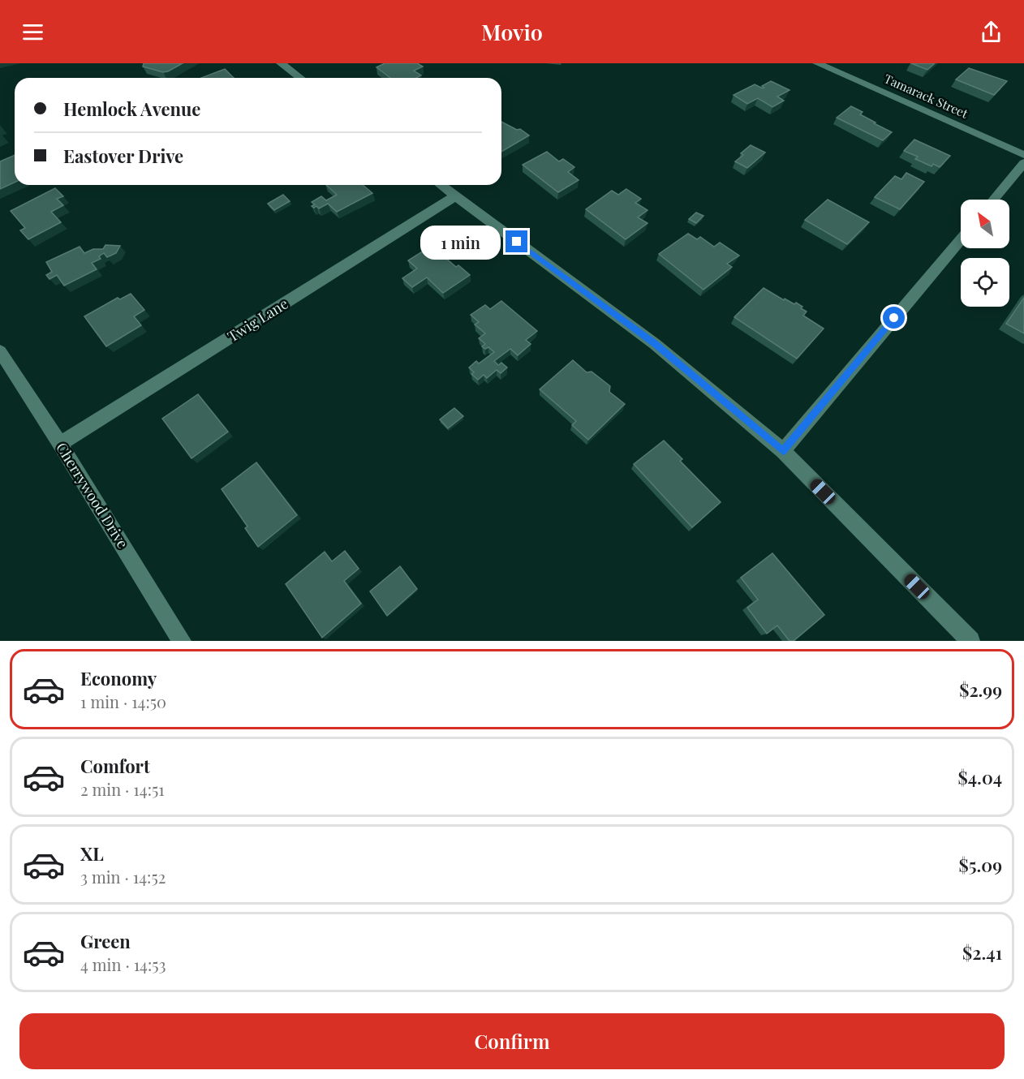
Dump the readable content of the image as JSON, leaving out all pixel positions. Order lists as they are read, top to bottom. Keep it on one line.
{"streets":{"street":["Tamarack Street","Twig Lane","Cherrywood Drive"]},"crossings":[["Twig Lane","Cherrywood Drive"]],"north":"top left","page":{"header":"Movio","banner":["Hemlock Avenue","Eastover Drive"],"bubble":"1 min","list":[{"name":"Economy","note":"1 min · 14:50","value":"$2.99"},{"name":"Comfort","note":"2 min · 14:51","value":"$4.04"},{"name":"XL","note":"3 min · 14:52","value":"$5.09"},{"name":"Green","note":"4 min · 14:53","value":"$2.41"}],"buttons":"Confirm"}}
